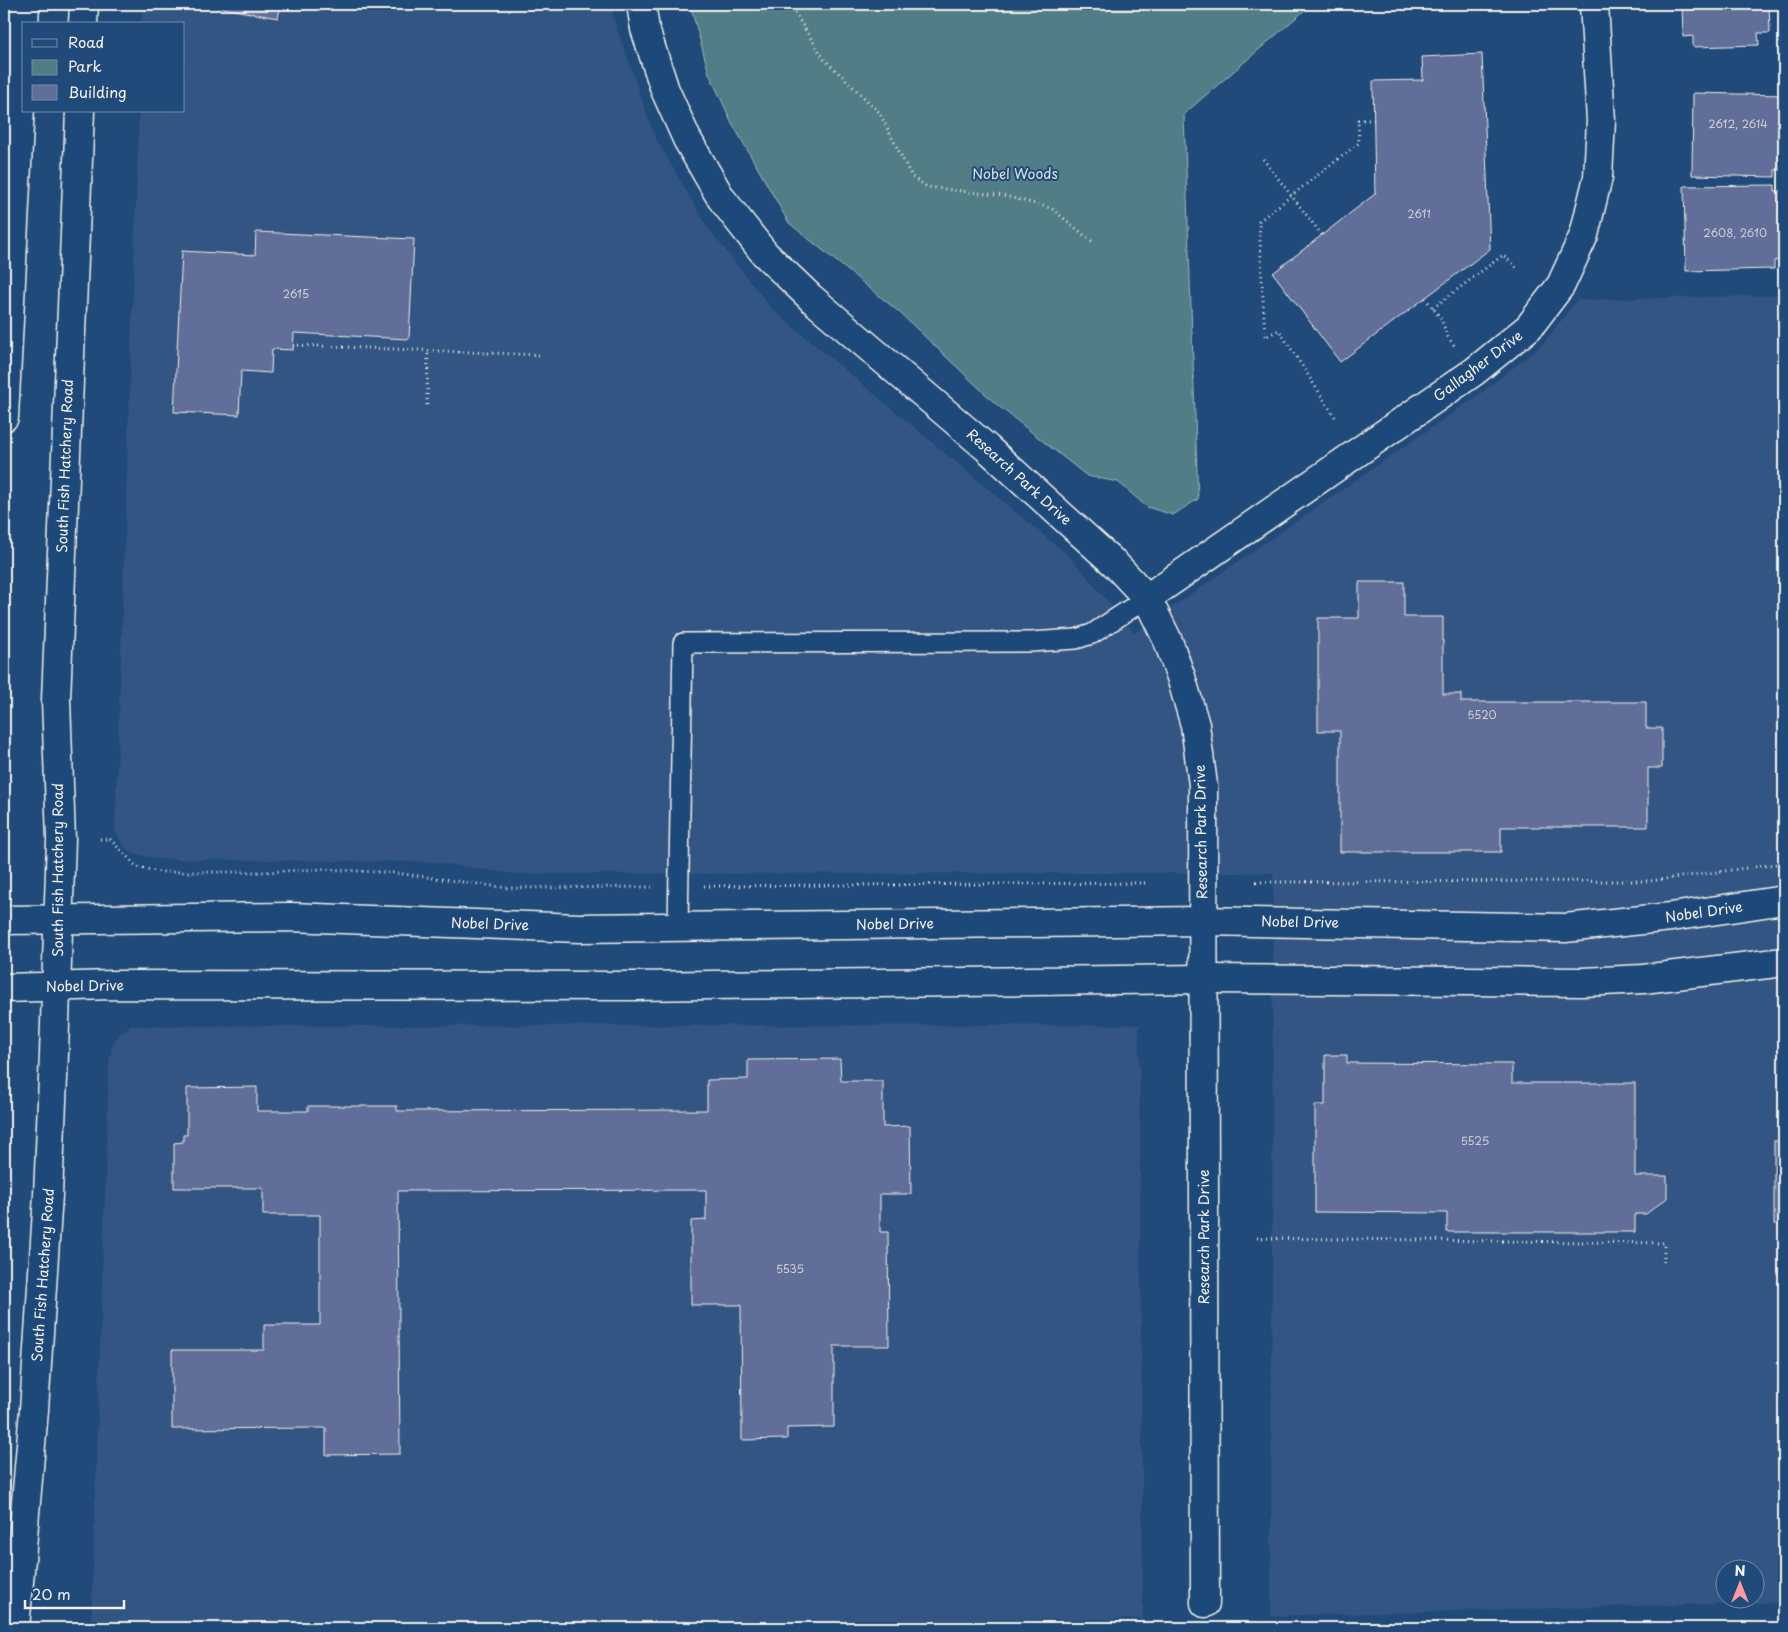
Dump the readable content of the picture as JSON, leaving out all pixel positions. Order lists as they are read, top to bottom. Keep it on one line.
{"streets":{"street":["Gallagher Drive","South Fish Hatchery Road","Research Park Drive","Nobel Drive"]},"crossings":[["Gallagher Drive","Research Park Drive"],["South Fish Hatchery Road","Nobel Drive"],["Research Park Drive","Nobel Drive"]],"parks":["Nobel Woods"],"house_numbers":["2612, 2614","2611","2608, 2610","2615","5520","5525","5535"],"legend":["Road","Park","Building"],"scale_bar":"20 m","north":"top"}
